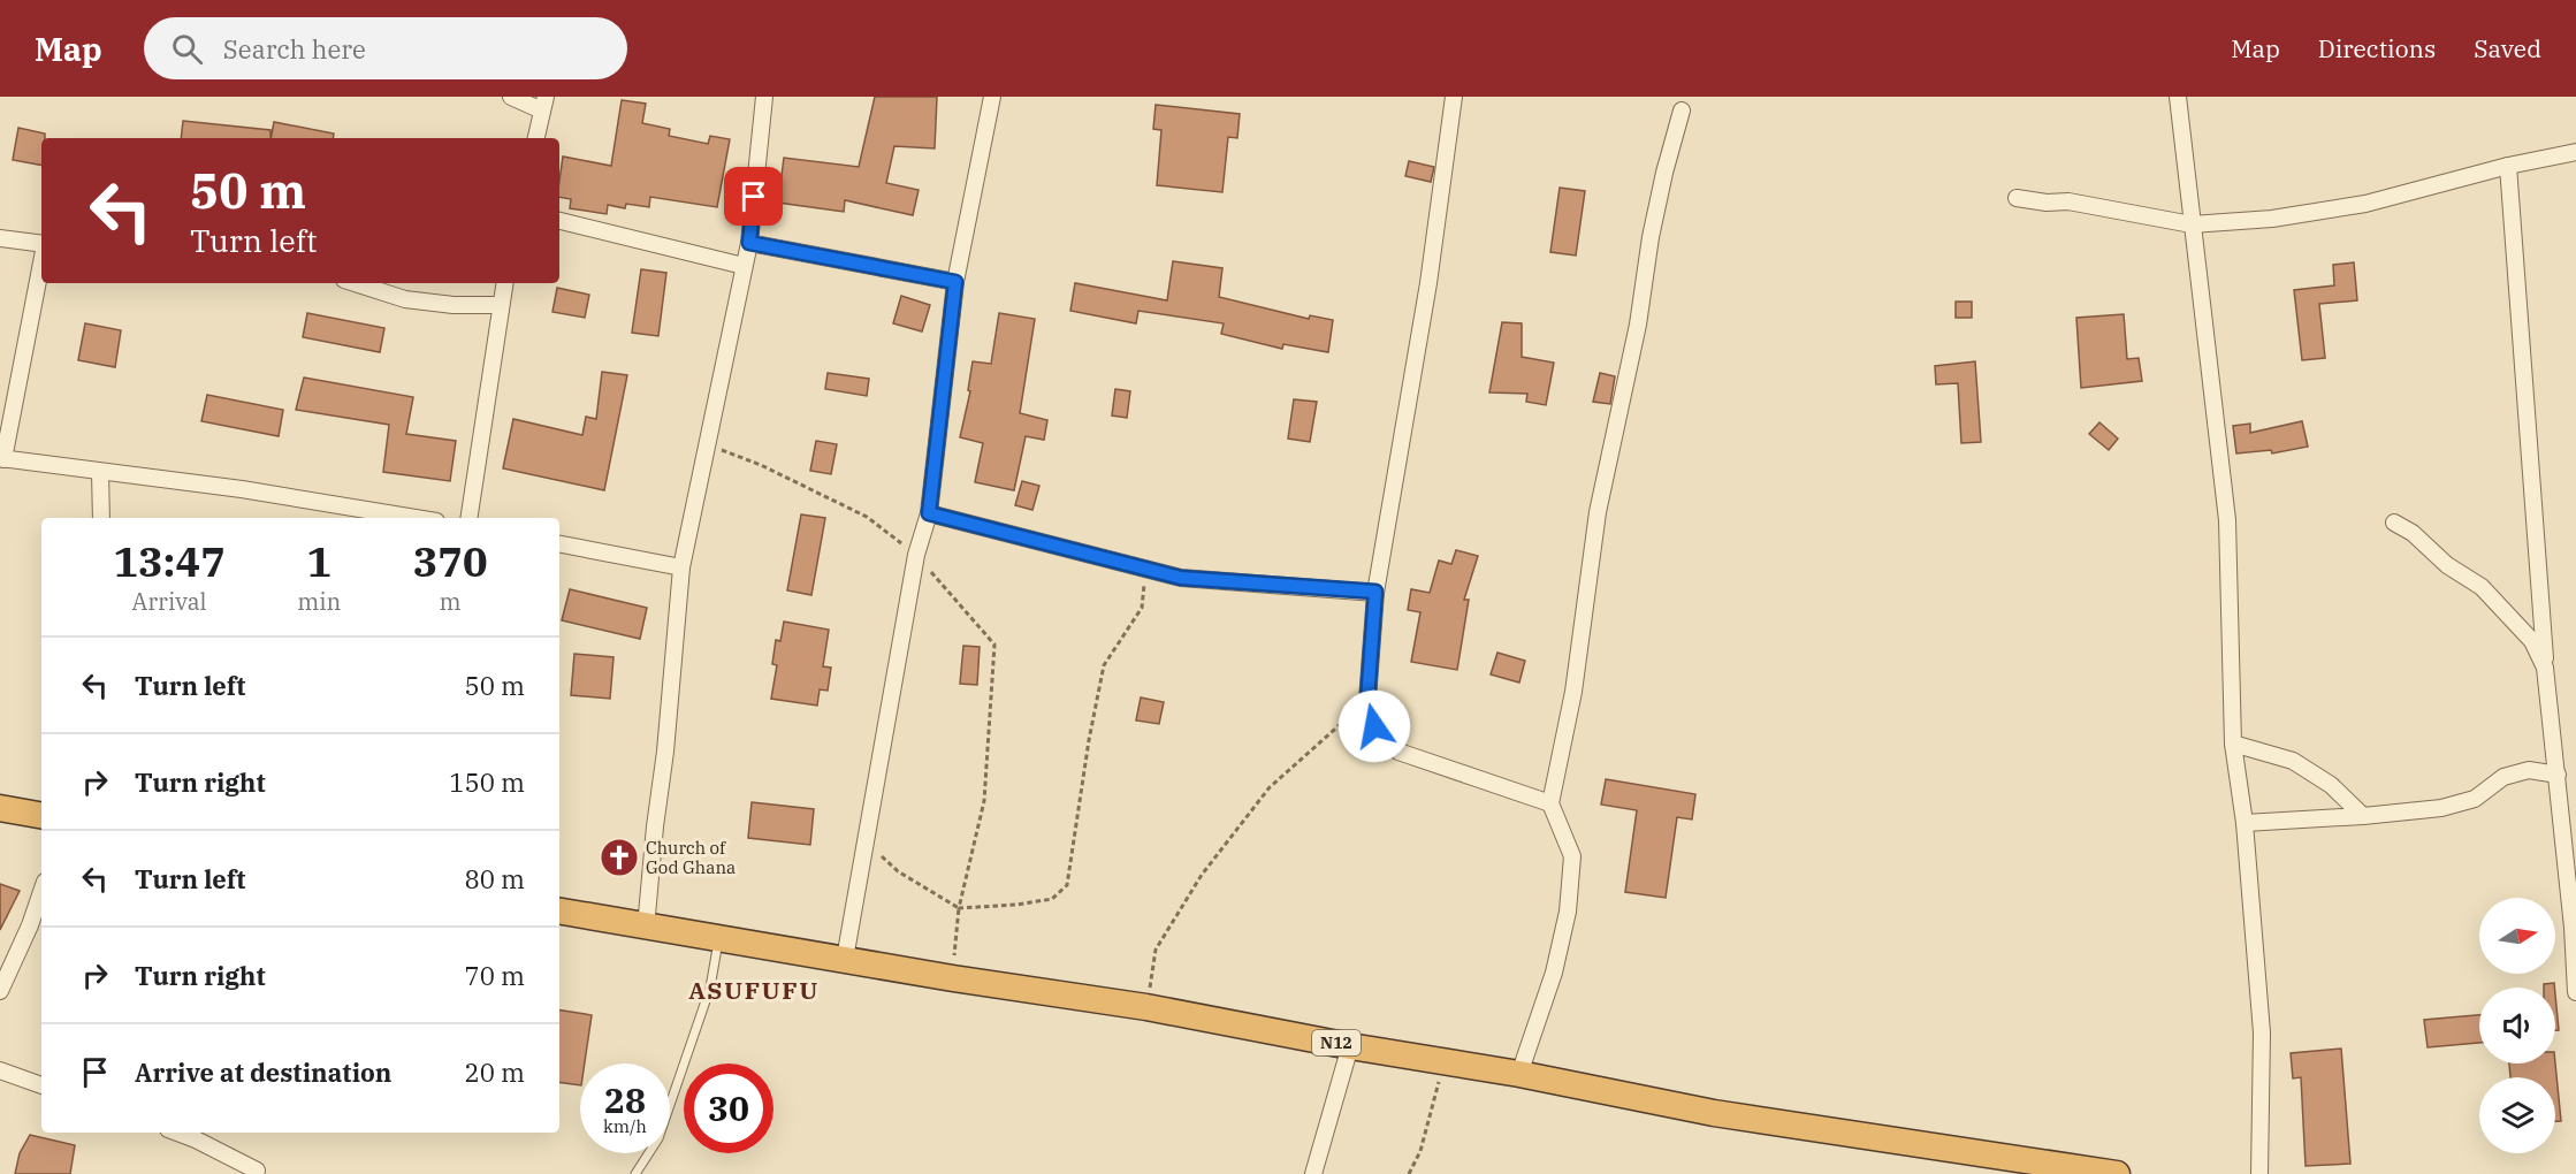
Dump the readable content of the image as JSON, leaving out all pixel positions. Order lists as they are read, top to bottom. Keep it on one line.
{"streets":{"highway":["N12"]},"districts":["ASUFUFU"],"places":{"church":["Church of God Ghana"]},"north":"right","page":{"header":"Map","search":"Search here","nav":["Map","Directions","Saved"],"turn":["50 m","Turn left"],"eta":["13:47","Arrival","1","min","370","m"],"list":[{"name":"Turn left","value":"50 m"},{"name":"Turn right","value":"150 m"},{"name":"Turn left","value":"80 m"},{"name":"Turn right","value":"70 m"},{"name":"Arrive at destination","value":"20 m"}],"speed":"28 km/h","limit":"30"}}
